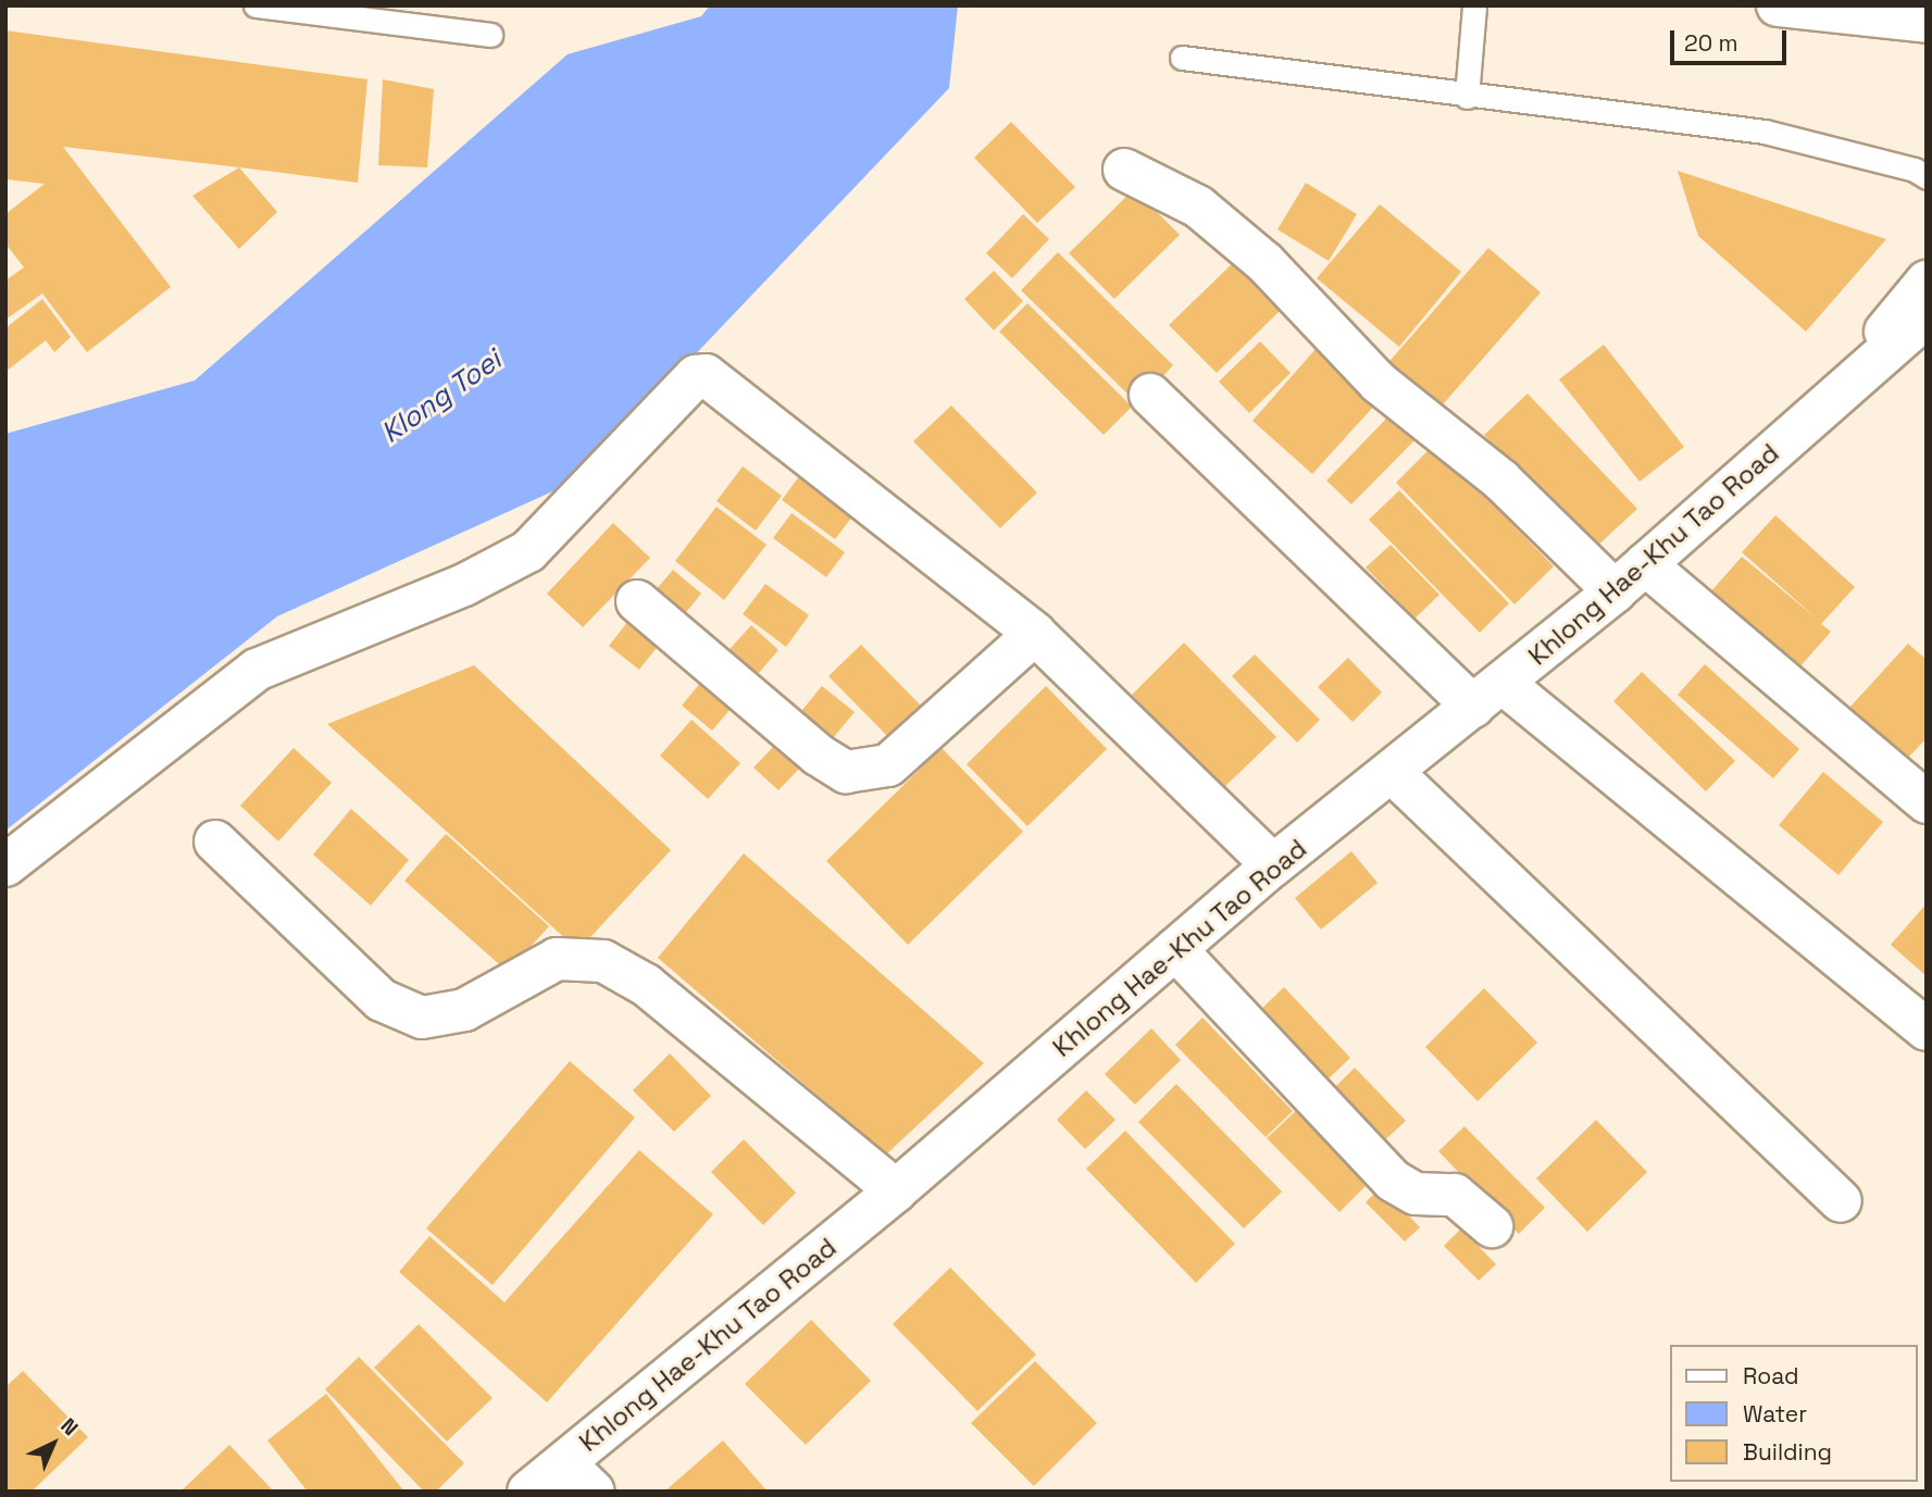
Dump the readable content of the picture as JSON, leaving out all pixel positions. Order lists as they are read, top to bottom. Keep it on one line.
{"streets":{"street":["Khlong Hae-Khu Tao Road"]},"water":["Klong Toei"],"legend":["Road","Water","Building"],"scale_bar":"20 m","north":"top right"}
